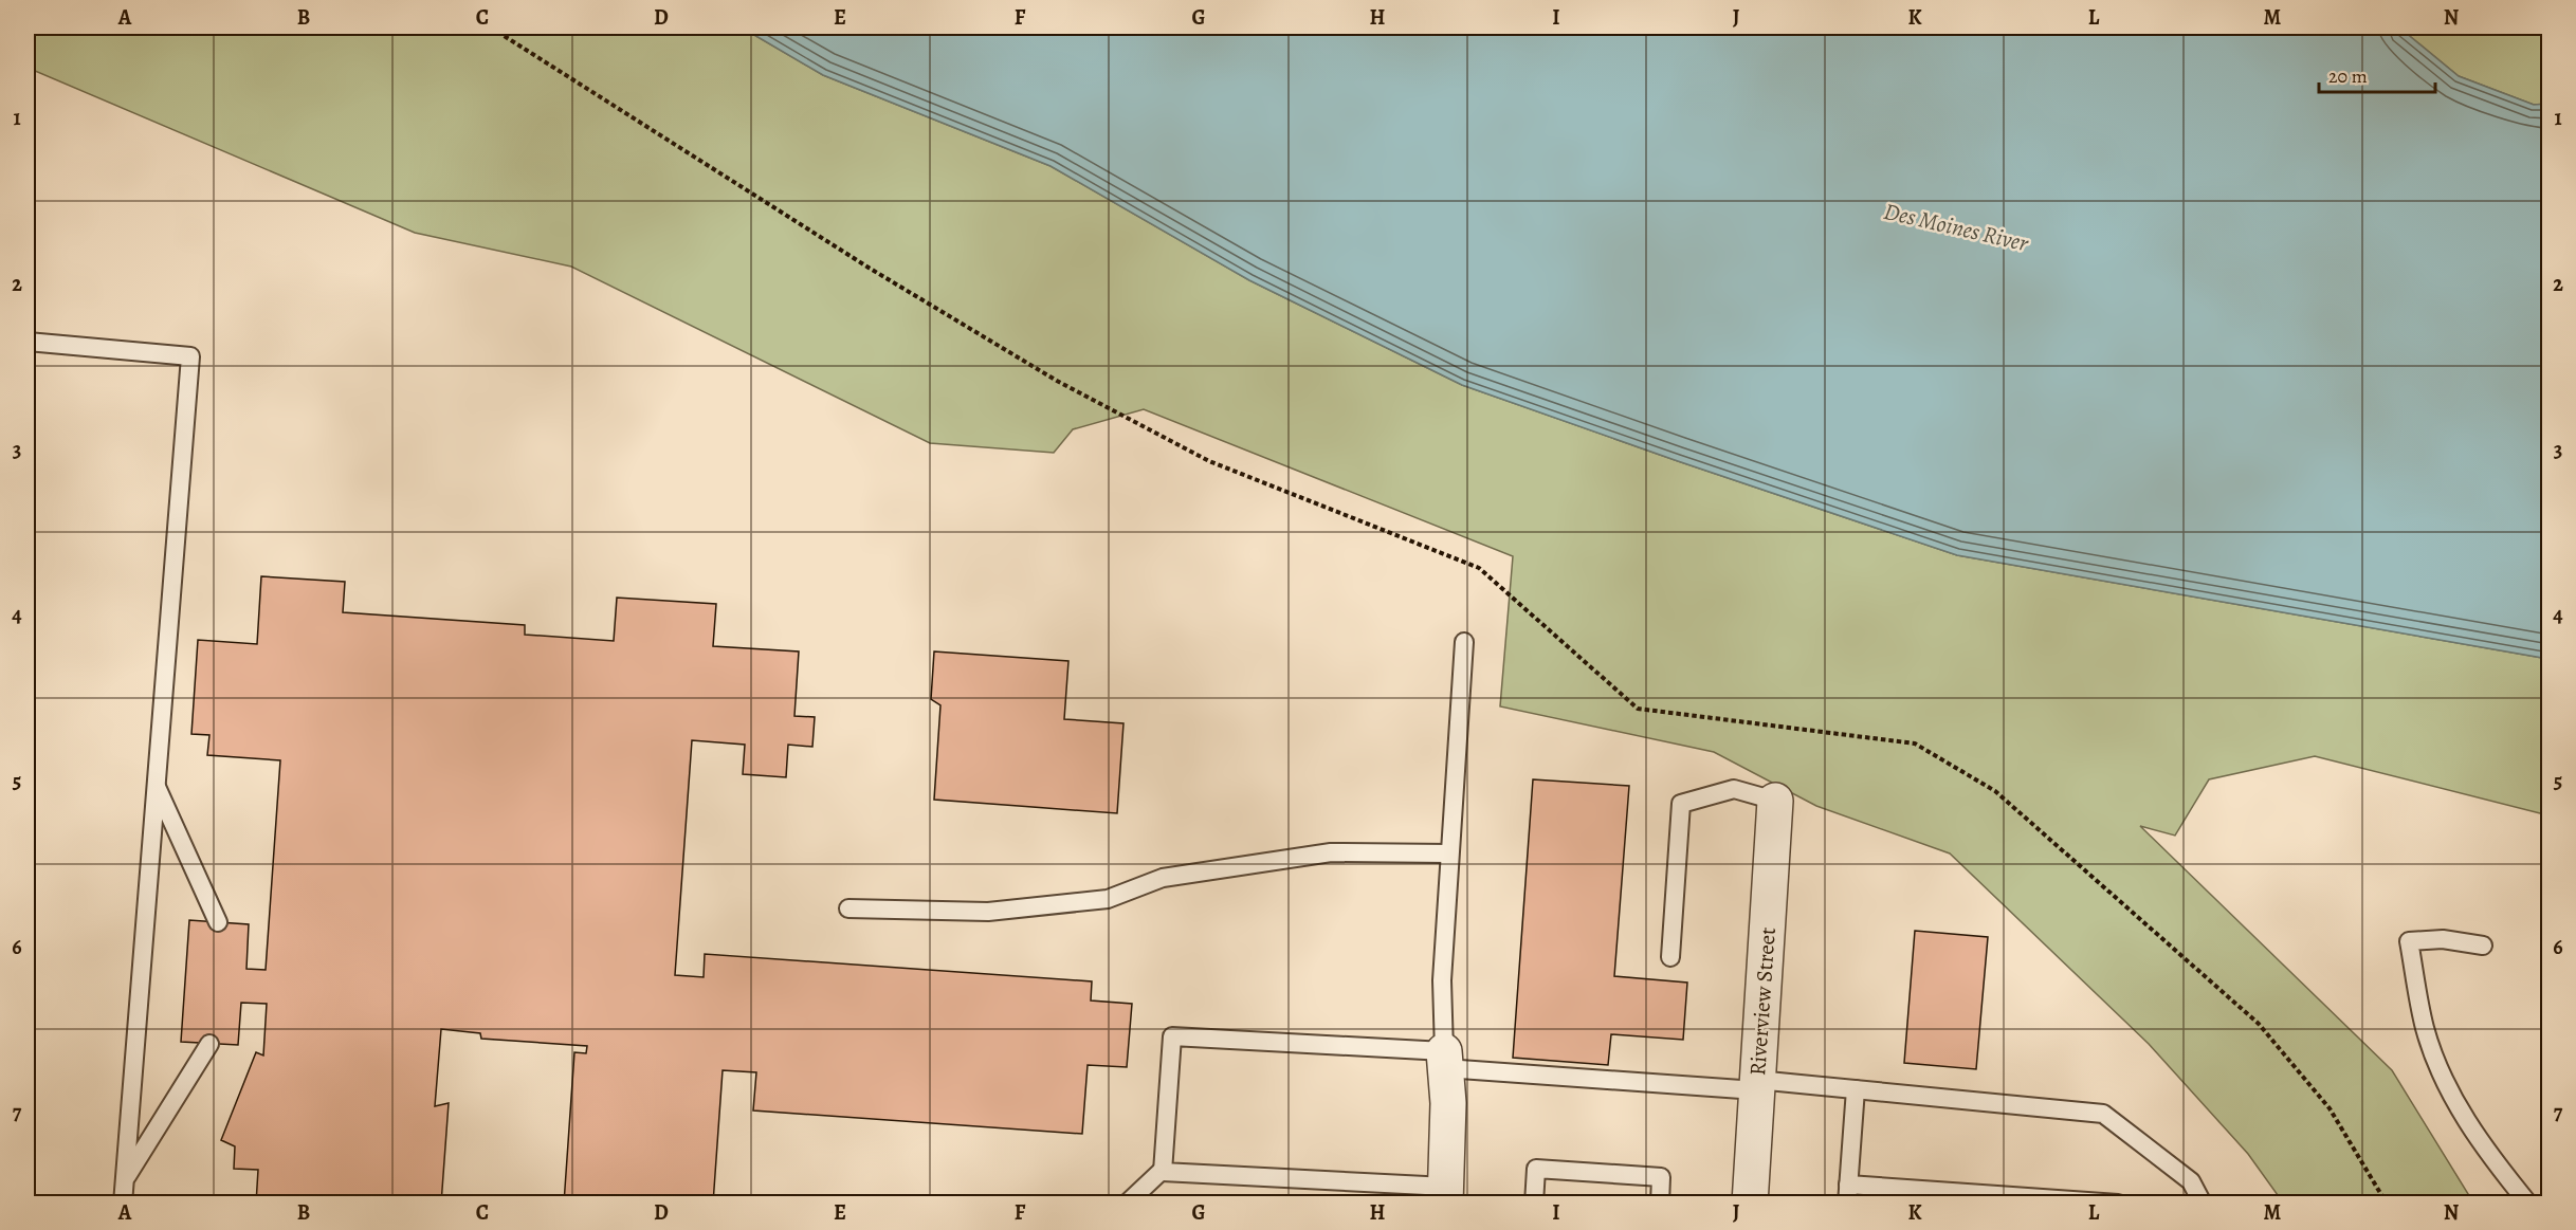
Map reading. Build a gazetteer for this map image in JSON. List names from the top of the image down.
{
  "streets": {
    "street": ["Riverview Street"]
  },
  "water": ["Des Moines River"],
  "scale_bar": "20 m",
  "grid": {
    "columns": [
      "A",
      "B",
      "C",
      "D",
      "E",
      "F",
      "G",
      "H",
      "I",
      "J",
      "K",
      "L",
      "M",
      "N"
    ],
    "rows": [
      "1",
      "2",
      "3",
      "4",
      "5",
      "6",
      "7"
    ]
  }
}
